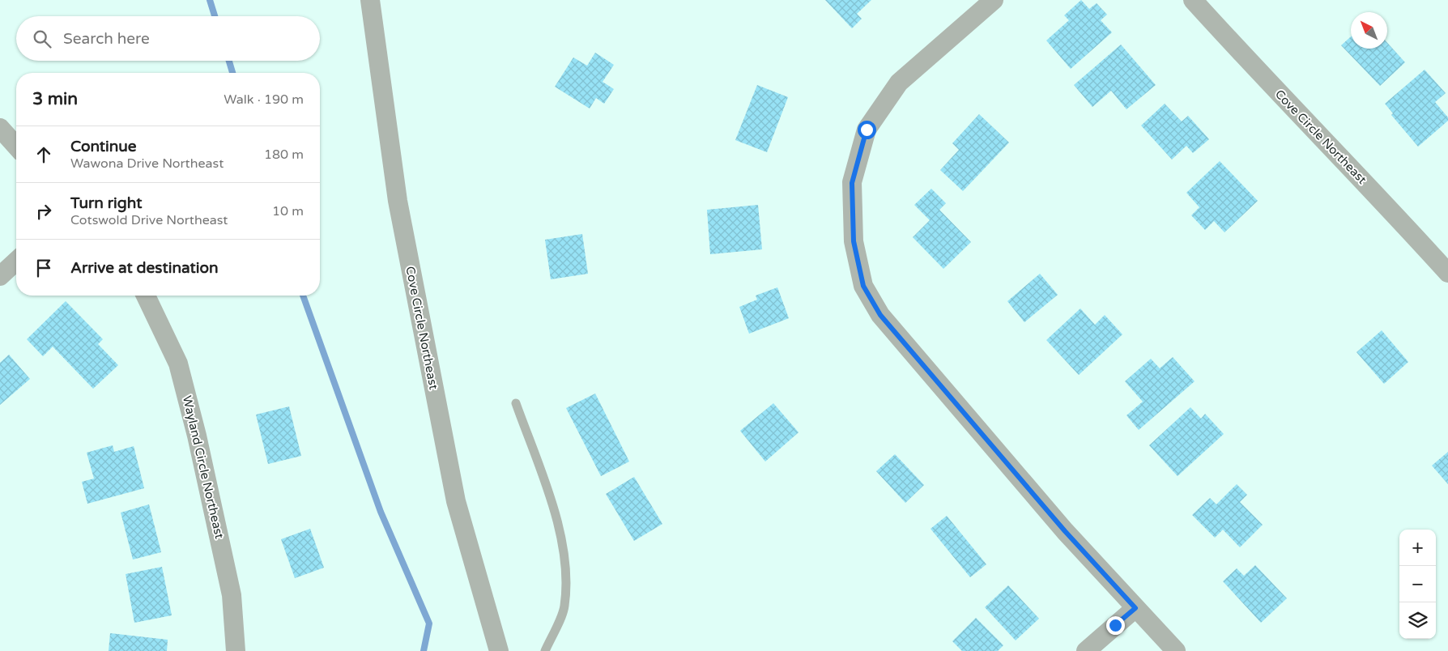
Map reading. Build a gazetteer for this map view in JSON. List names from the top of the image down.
{
  "streets": {
    "street": ["Cove Circle Northeast", "Wayland Circle Northeast"]
  },
  "north": "top left",
  "page": {
    "search": "Search here",
    "heading": ["3 min", "Walk · 190 m"],
    "list": [
      ["Continue", "Wawona Drive Northeast", "180 m"],
      ["Turn right", "Cotswold Drive Northeast", "10 m"],
      "Arrive at destination"
    ],
    "map_buttons": ["+", "−"]
  }
}
